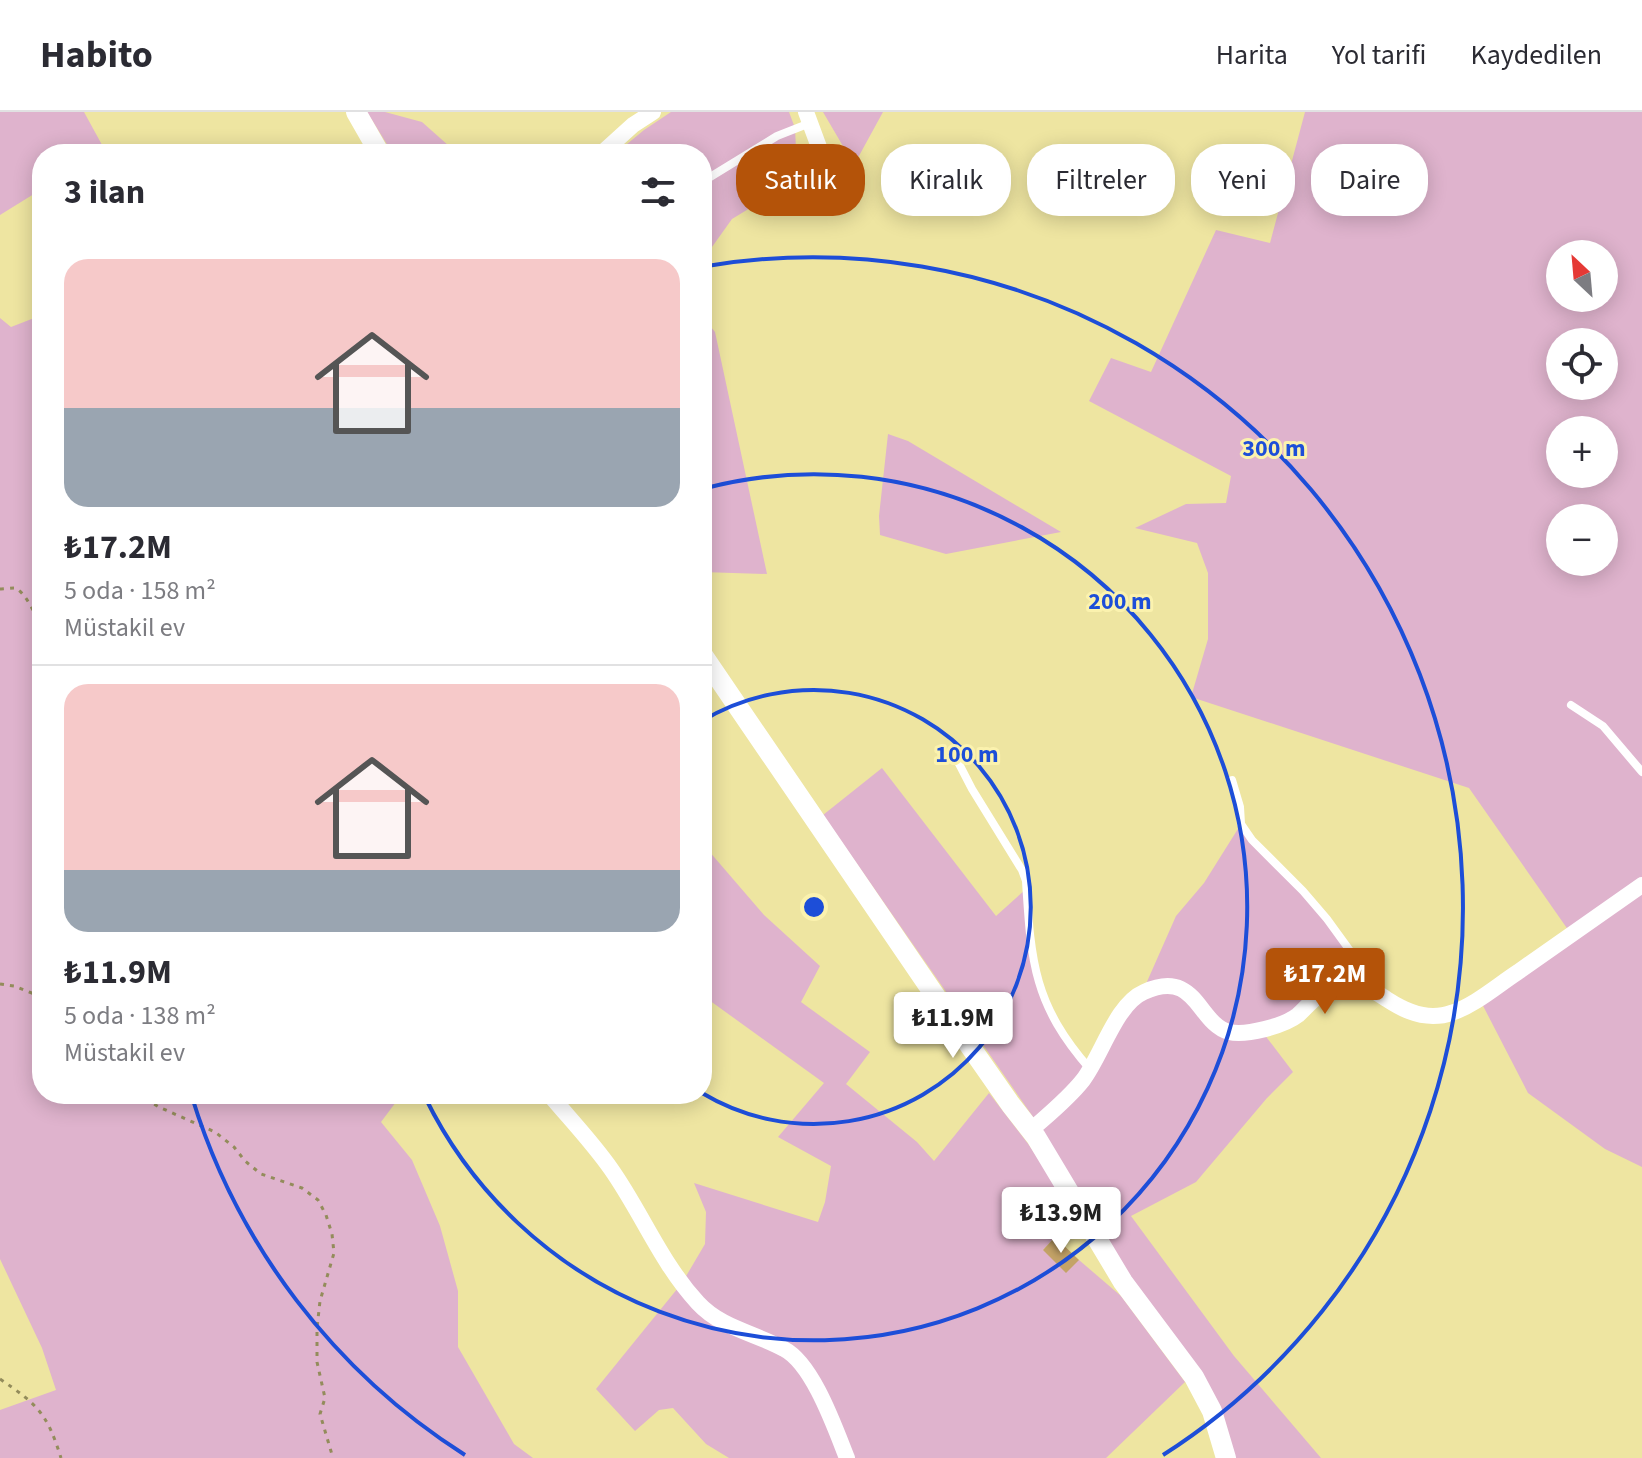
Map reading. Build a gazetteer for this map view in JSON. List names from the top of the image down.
{
  "north": "top left",
  "page": {
    "header": "Habito",
    "nav": ["Harita", "Yol tarifi", "Kaydedilen"],
    "chip": [
      "Satılık",
      "Kiralık",
      "Filtreler",
      "Yeni",
      "Daire"
    ],
    "heading": "3 ilan",
    "map_buttons": ["+", "−"],
    "list": [
      {
        "name": "₺17.2M",
        "note": "5 oda · 158 m² · Müstakil ev"
      },
      {
        "name": "₺11.9M",
        "note": "5 oda · 138 m² · Müstakil ev"
      }
    ],
    "price": ["₺17.2M", "₺11.9M", "₺13.9M"]
  },
  "rings": ["300 m", "200 m", "100 m"]
}
